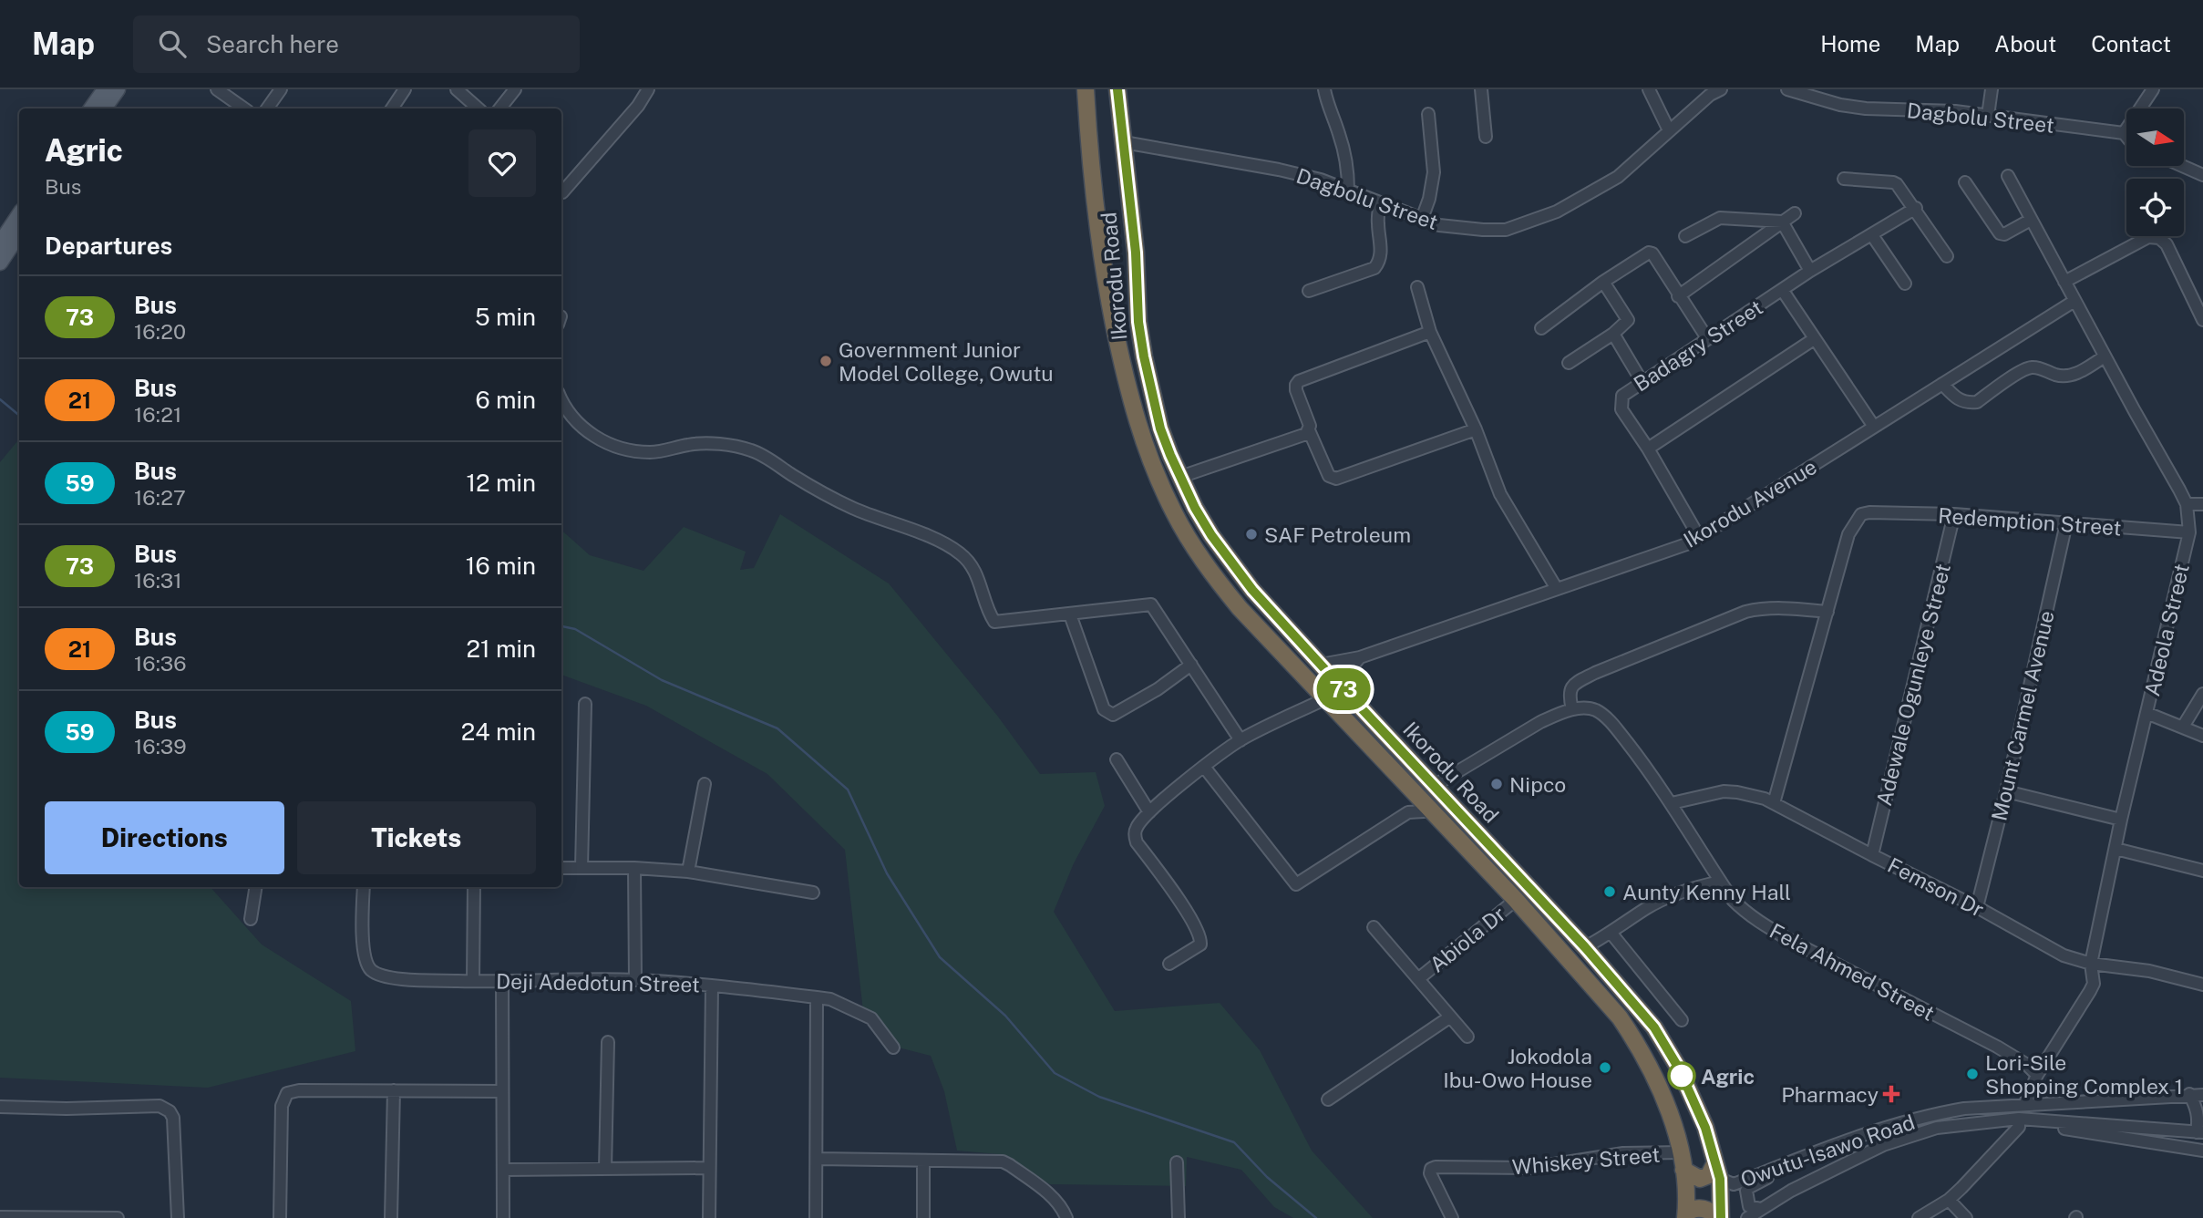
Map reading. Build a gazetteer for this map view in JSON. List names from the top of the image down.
{
  "streets": {
    "highway": ["Ikorodu Road"],
    "street": [
      "Dagbolu Street",
      "Badagry Street",
      "Ikorodu Avenue",
      "Redemption Street",
      "Adeola Street",
      "Adewale Ogunleye Street",
      "Mount Carmel Avenue",
      "Femson Dr",
      "Abiola Dr",
      "Fela Ahmed Street",
      "Deji Adedotun Street",
      "Owutu-Isawo Road",
      "Whiskey Street"
    ]
  },
  "crossings": [
    ["Dagbolu Street", "Ikorodu Road"],
    ["Ikorodu Road", "Ikorodu Avenue"],
    ["Ikorodu Road", "Abiola Dr"],
    ["Ikorodu Road", "Owutu-Isawo Road"],
    ["Ikorodu Road", "Whiskey Street"],
    ["Badagry Street", "Ikorodu Avenue"],
    ["Ikorodu Avenue", "Adeola Street"],
    ["Redemption Street", "Adeola Street"],
    ["Redemption Street", "Adewale Ogunleye Street"],
    ["Redemption Street", "Mount Carmel Avenue"],
    ["Adeola Street", "Femson Dr"],
    ["Adeola Street", "Fela Ahmed Street"],
    ["Adeola Street", "Owutu-Isawo Road"],
    ["Adewale Ogunleye Street", "Femson Dr"],
    ["Mount Carmel Avenue", "Femson Dr"],
    ["Femson Dr", "Fela Ahmed Street"]
  ],
  "places": {
    "other": [
      "Government Junior Model College, Owutu",
      "SAF Petroleum",
      "Nipco",
      "Aunty Kenny Hall",
      "Jokodola Ibu-Owo House",
      "Lori-Sile Shopping Complex 1",
      "Agric"
    ],
    "health": ["Pharmacy"]
  },
  "lines": ["bus line 73"],
  "north": "right",
  "page": {
    "header": "Map",
    "search": "Search here",
    "nav": [
      "Home",
      "Map",
      "About",
      "Contact"
    ],
    "on_map": "73",
    "heading": [
      ["Agric", "Bus"],
      "Departures"
    ],
    "list": [
      {
        "mark": "73",
        "name": "Bus",
        "note": "16:20",
        "value": "5 min"
      },
      {
        "mark": "21",
        "name": "Bus",
        "note": "16:21",
        "value": "6 min"
      },
      {
        "mark": "59",
        "name": "Bus",
        "note": "16:27",
        "value": "12 min"
      },
      {
        "mark": "73",
        "name": "Bus",
        "note": "16:31",
        "value": "16 min"
      },
      {
        "mark": "21",
        "name": "Bus",
        "note": "16:36",
        "value": "21 min"
      },
      {
        "mark": "59",
        "name": "Bus",
        "note": "16:39",
        "value": "24 min"
      }
    ],
    "buttons": ["Directions", "Tickets"]
  }
}
